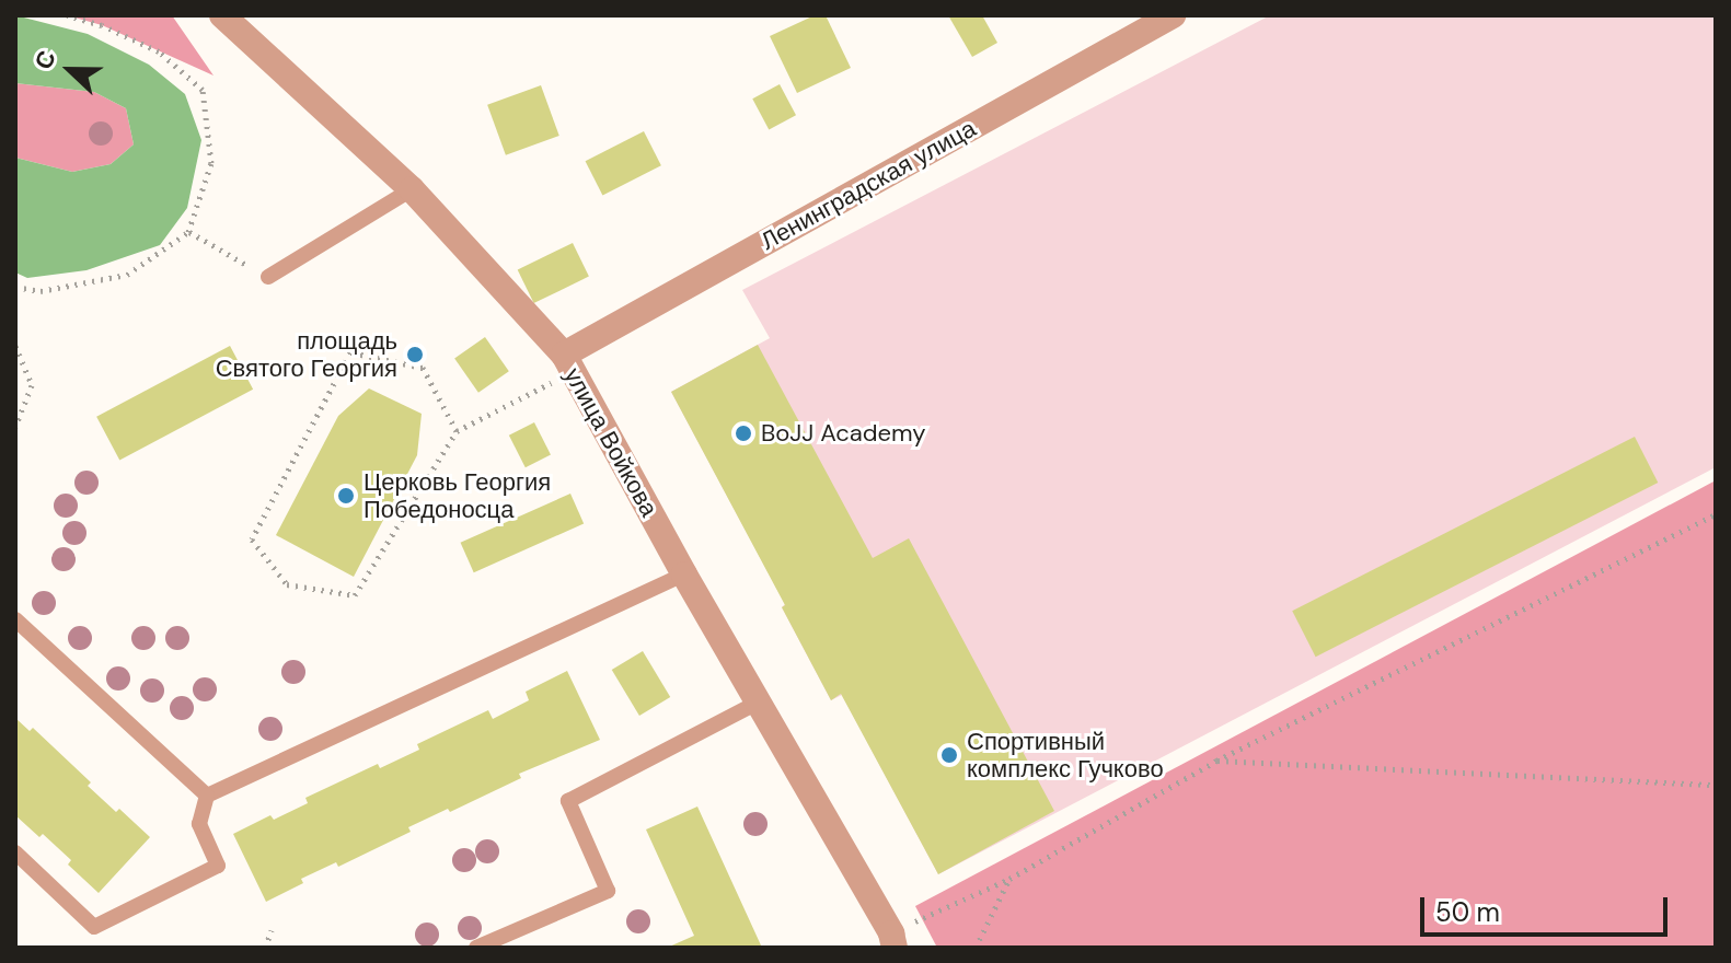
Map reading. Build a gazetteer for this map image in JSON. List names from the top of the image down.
{
  "streets": {
    "street": ["Ленинградская улица", "улица Войкова"]
  },
  "crossings": [
    ["Ленинградская улица", "улица Войкова"]
  ],
  "places": [
    "площадь Святого Георгия",
    "BoJJ Academy",
    "Церковь Георгия Победоносца",
    "Спортивный комплекс Гучково"
  ],
  "scale_bar": "50 m",
  "north": "left"
}
